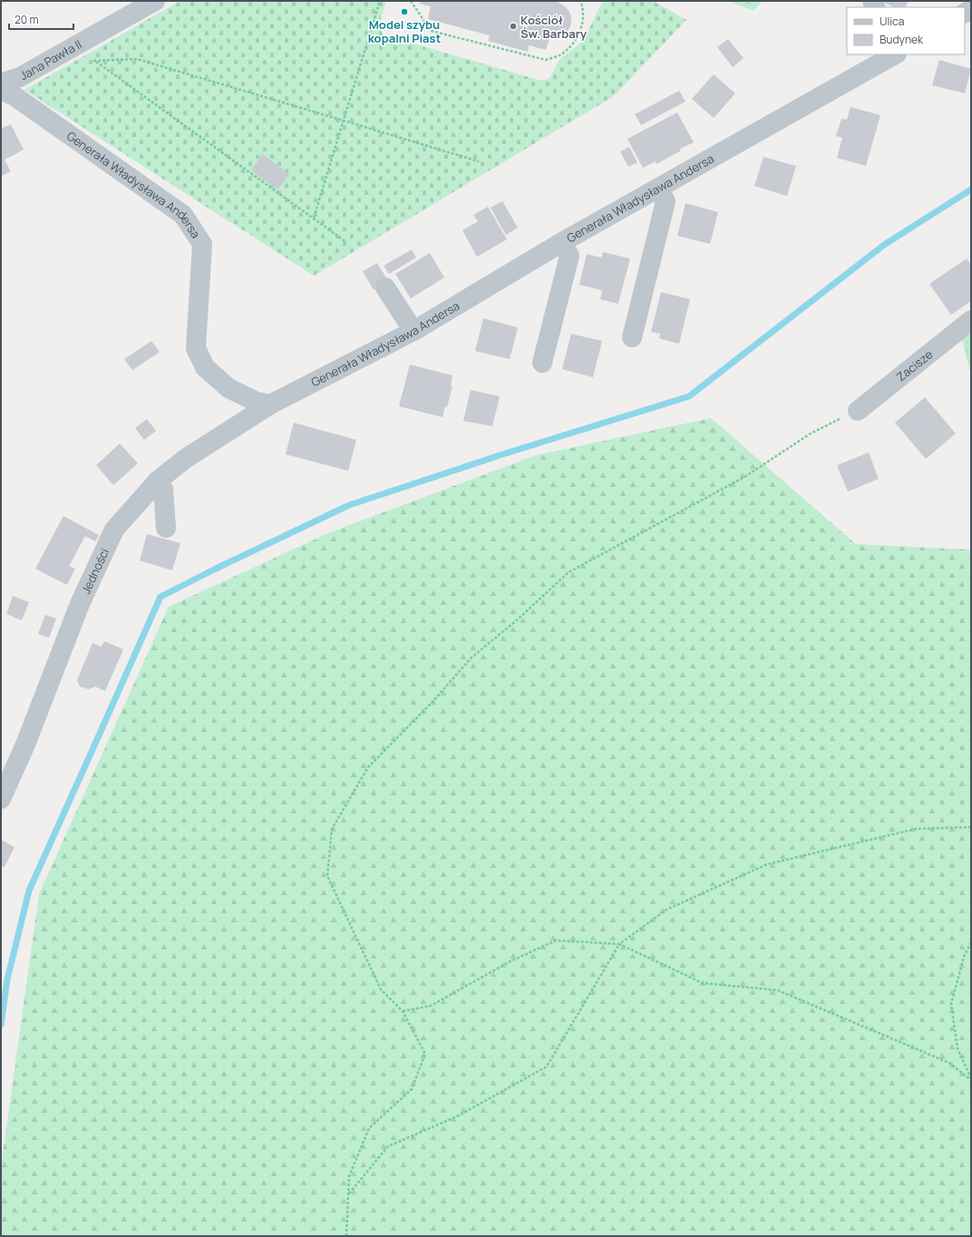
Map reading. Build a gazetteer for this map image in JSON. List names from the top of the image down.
{
  "streets": {
    "street": [
      "Jana Pawła II",
      "Generała Władysława Andersa",
      "Zacisze",
      "Jedności"
    ]
  },
  "crossings": [
    ["Generała Władysława Andersa", "Jedności"]
  ],
  "places": ["Model szybu kopalni Piast", "Kościół Św. Barbary"],
  "legend": ["Ulica", "Budynek"],
  "scale_bar": "20 m"
}
